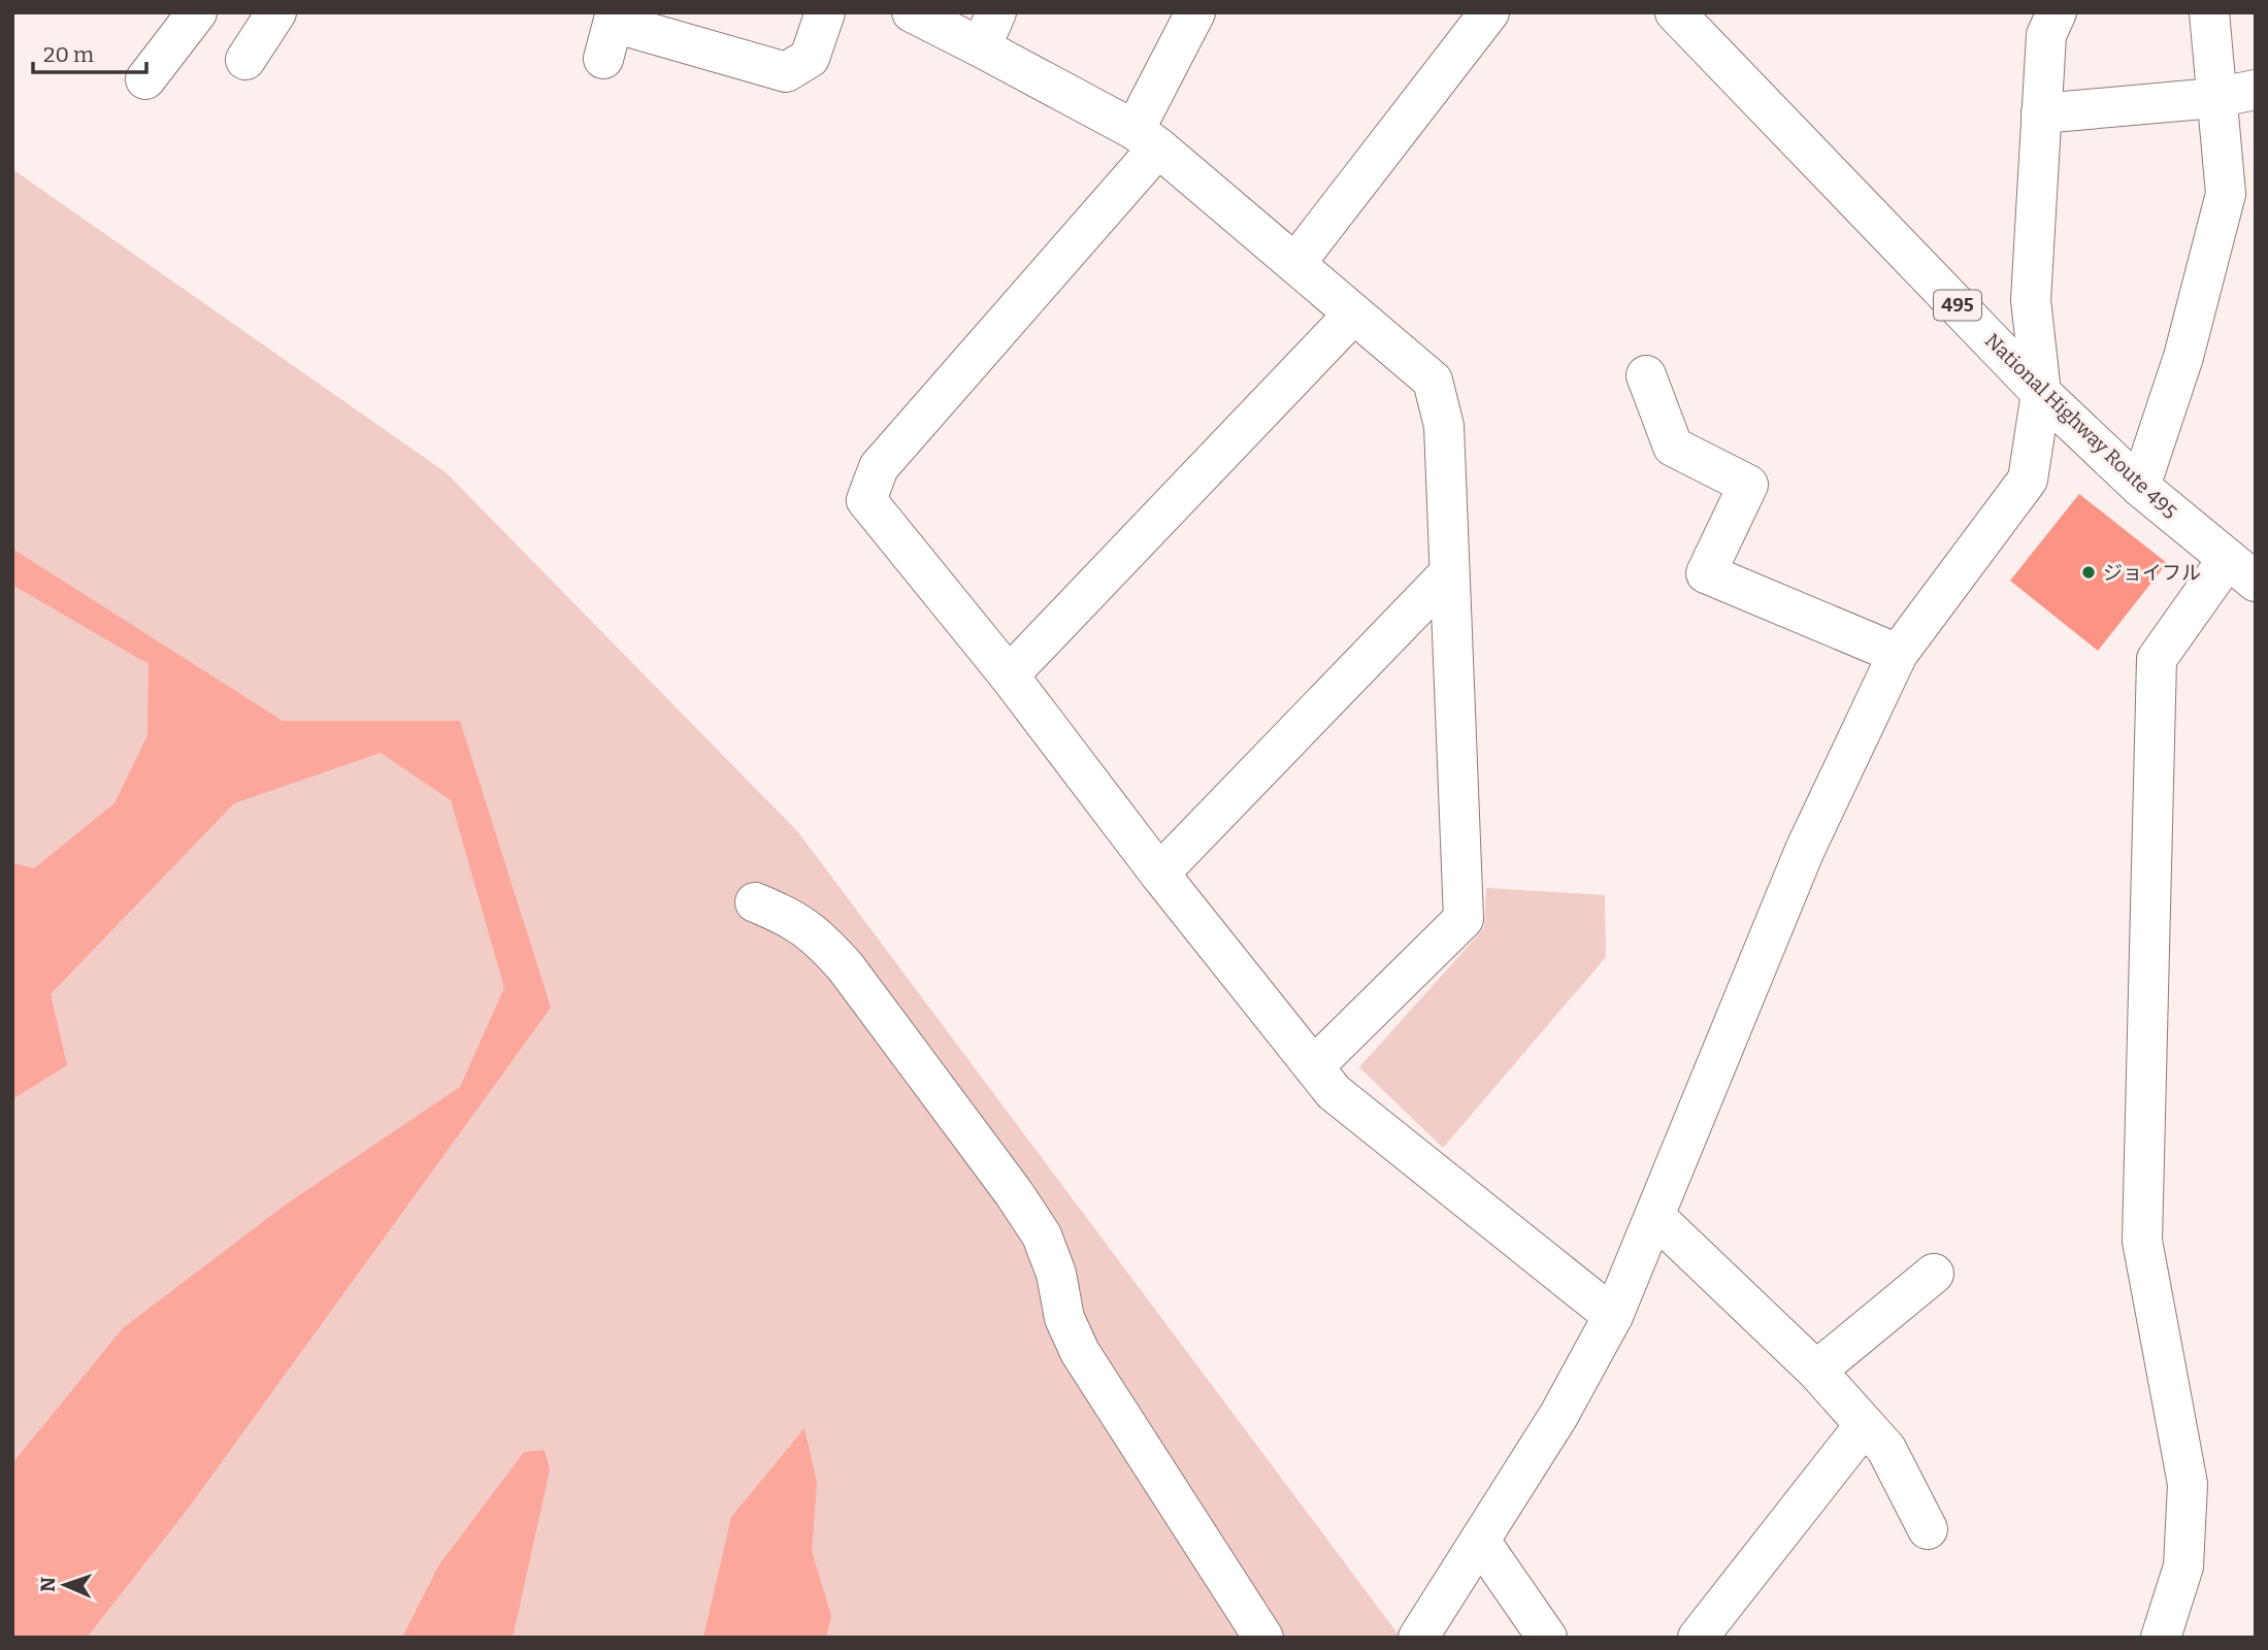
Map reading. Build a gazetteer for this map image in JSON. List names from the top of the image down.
{
  "streets": {
    "main road": ["495", "National Highway Route 495"]
  },
  "places": ["ジョイフル"],
  "scale_bar": "20 m",
  "north": "left"
}
